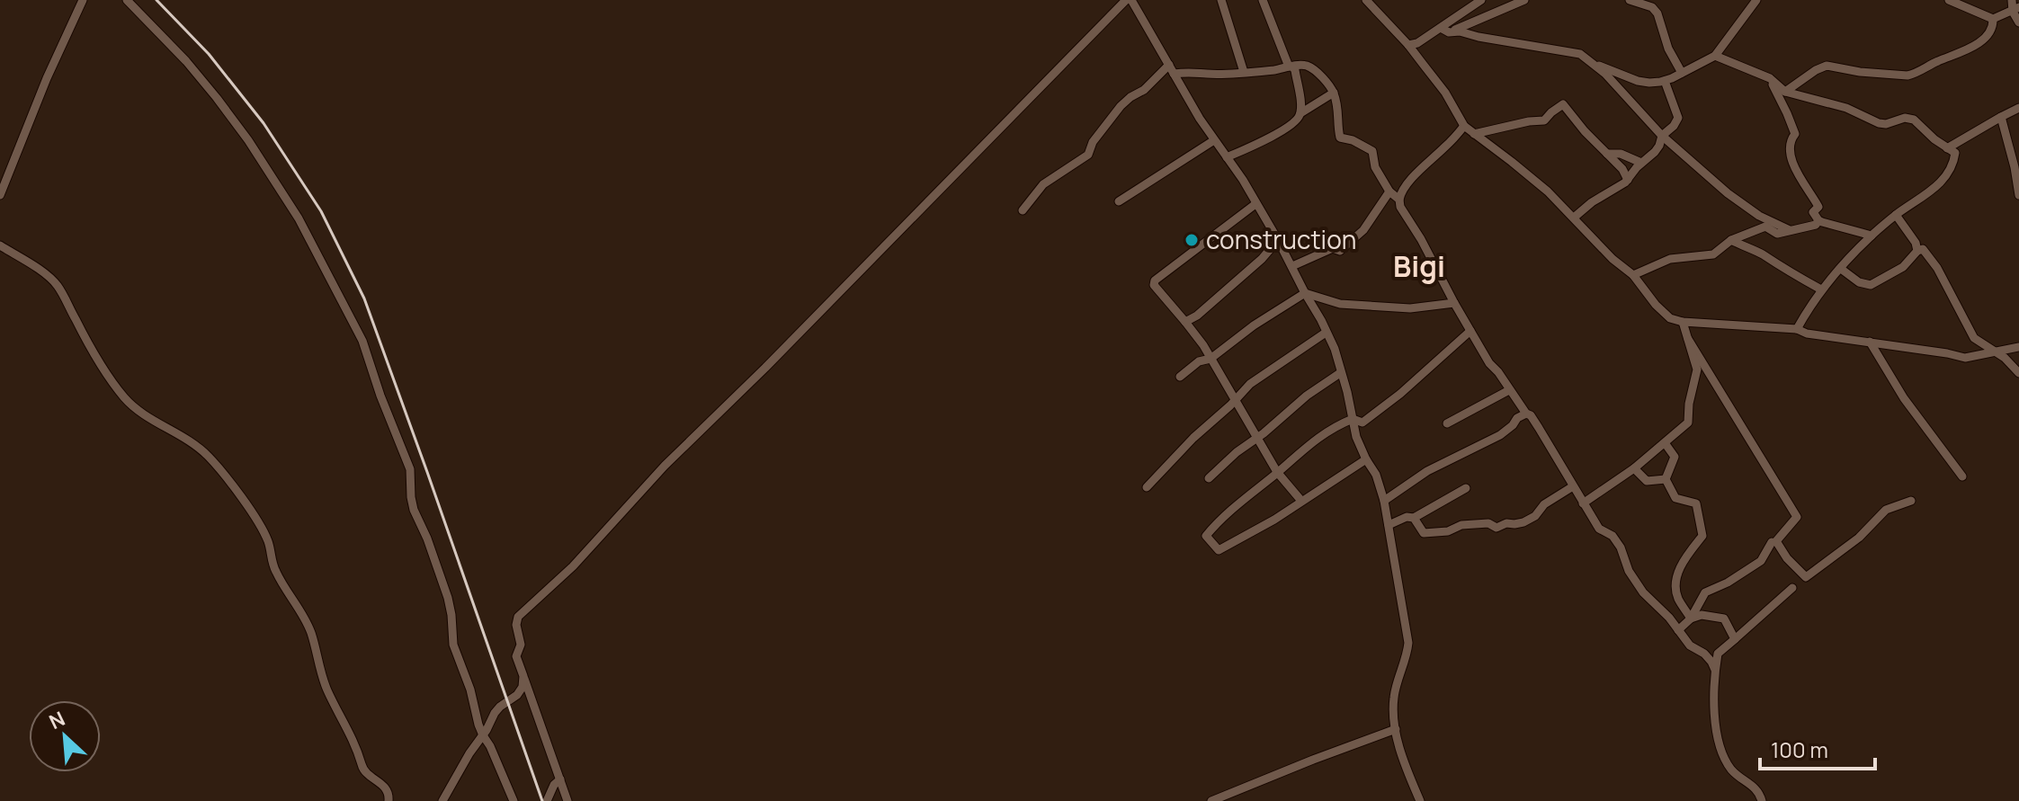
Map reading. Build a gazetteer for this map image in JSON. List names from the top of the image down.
{
  "districts": ["Bigi"],
  "places": ["construction"],
  "scale_bar": "100 m",
  "north": "top left"
}
